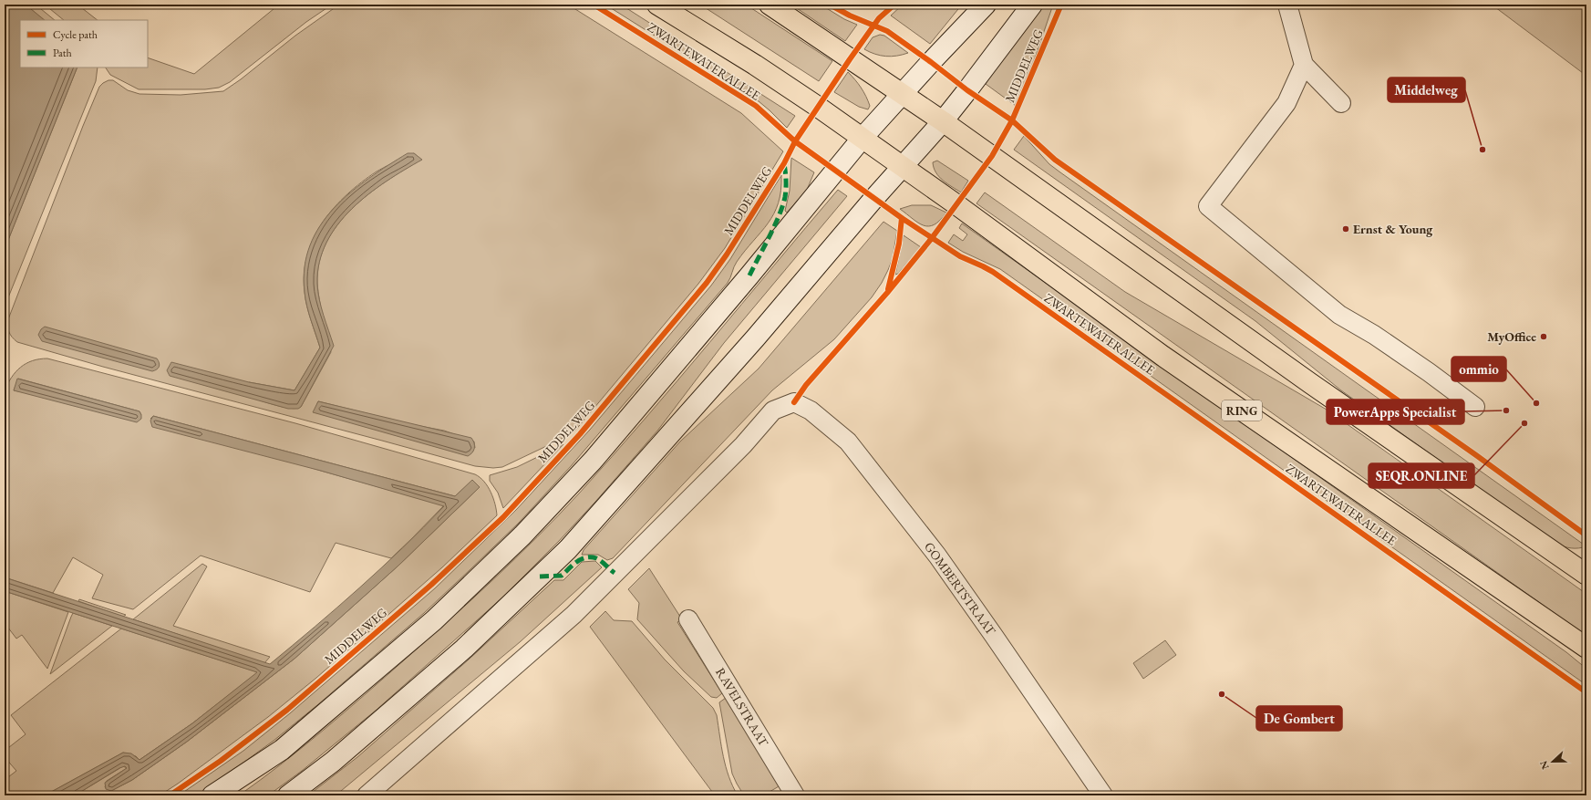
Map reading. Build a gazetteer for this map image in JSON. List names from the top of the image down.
{
  "streets": {
    "main road": ["ZWARTEWATERALLEE", "MIDDELWEG", "RING"],
    "street": ["GOMBERTSTRAAT", "RAVELSTRAAT"]
  },
  "crossings": [
    ["ZWARTEWATERALLEE", "MIDDELWEG"]
  ],
  "places": [
    "Middelweg",
    "Ernst & Young",
    "MyOffice",
    "ommio",
    "PowerApps Specialist",
    "SEQR.ONLINE",
    "De Gombert"
  ],
  "legend": ["Cycle path", "Path"],
  "north": "left"
}
